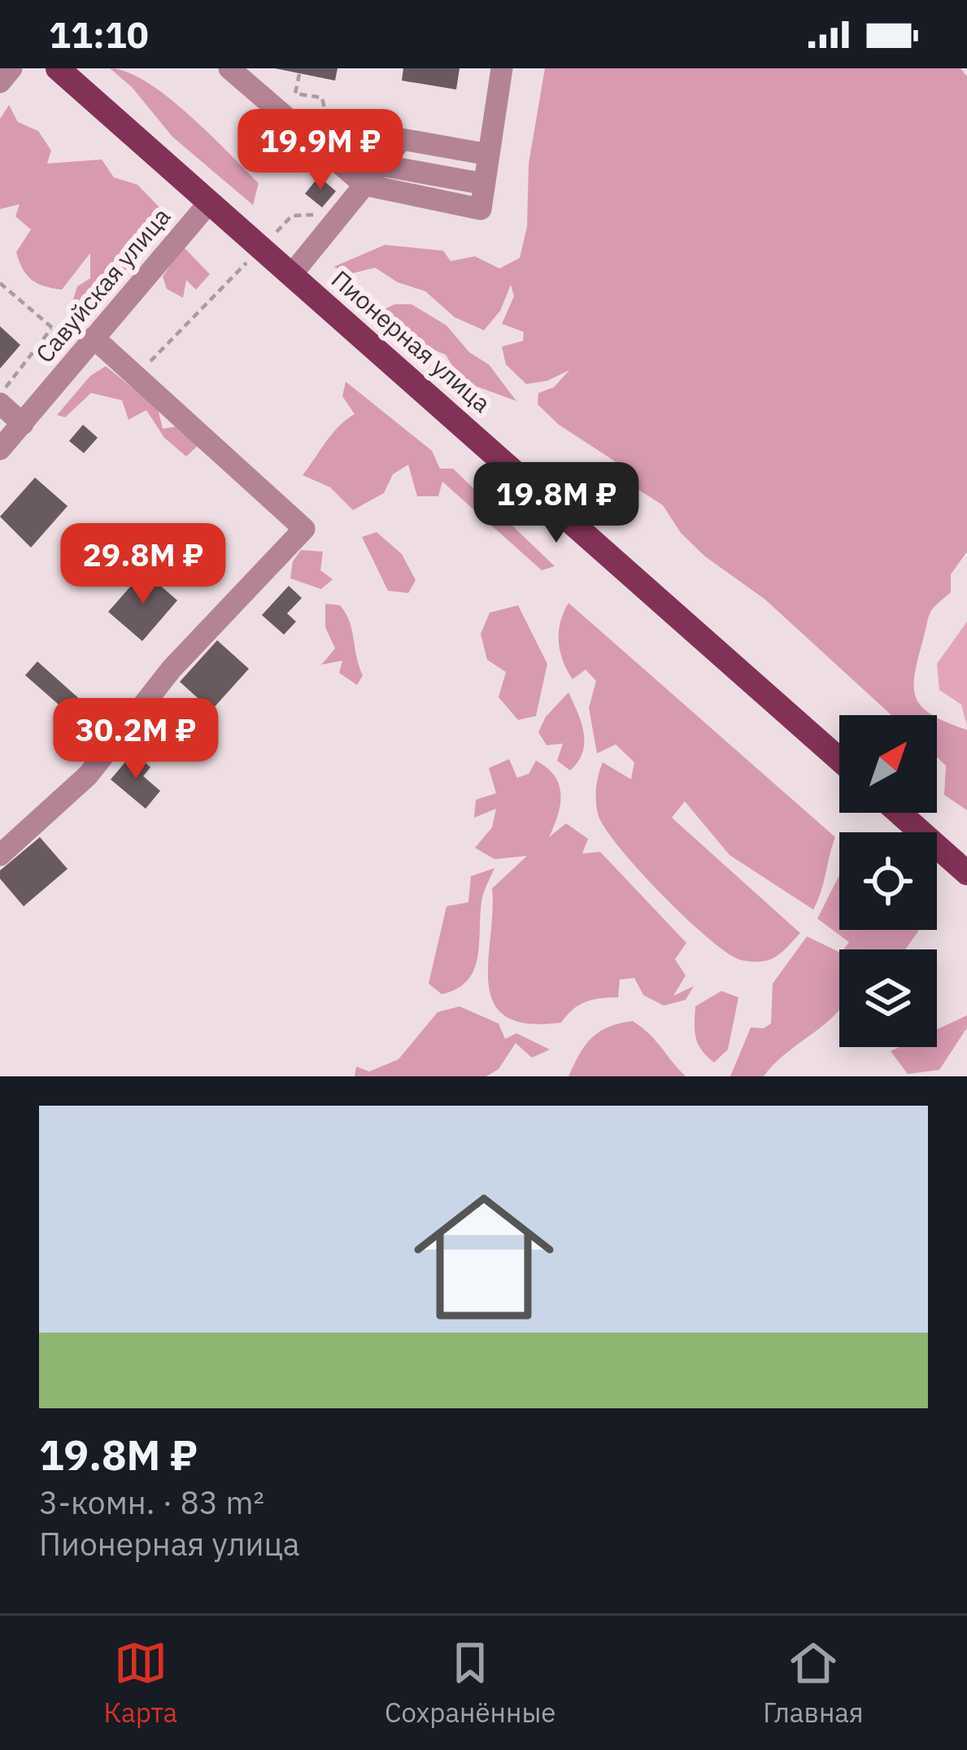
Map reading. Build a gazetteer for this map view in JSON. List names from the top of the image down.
{
  "streets": {
    "main road": ["Пионерная улица"],
    "street": ["Савуйская улица"]
  },
  "crossings": [
    ["Савуйская улица", "Пионерная улица"]
  ],
  "north": "top right",
  "page": {
    "status": "11:10",
    "price": [
      "19.9M ₽",
      "19.8M ₽",
      "29.8M ₽",
      "30.2M ₽"
    ],
    "list": [
      {
        "name": "19.8M ₽",
        "note": "3-комн. · 83 m² · Пионерная улица"
      }
    ],
    "tabs": ["Карта", "Сохранённые", "Главная"]
  }
}
